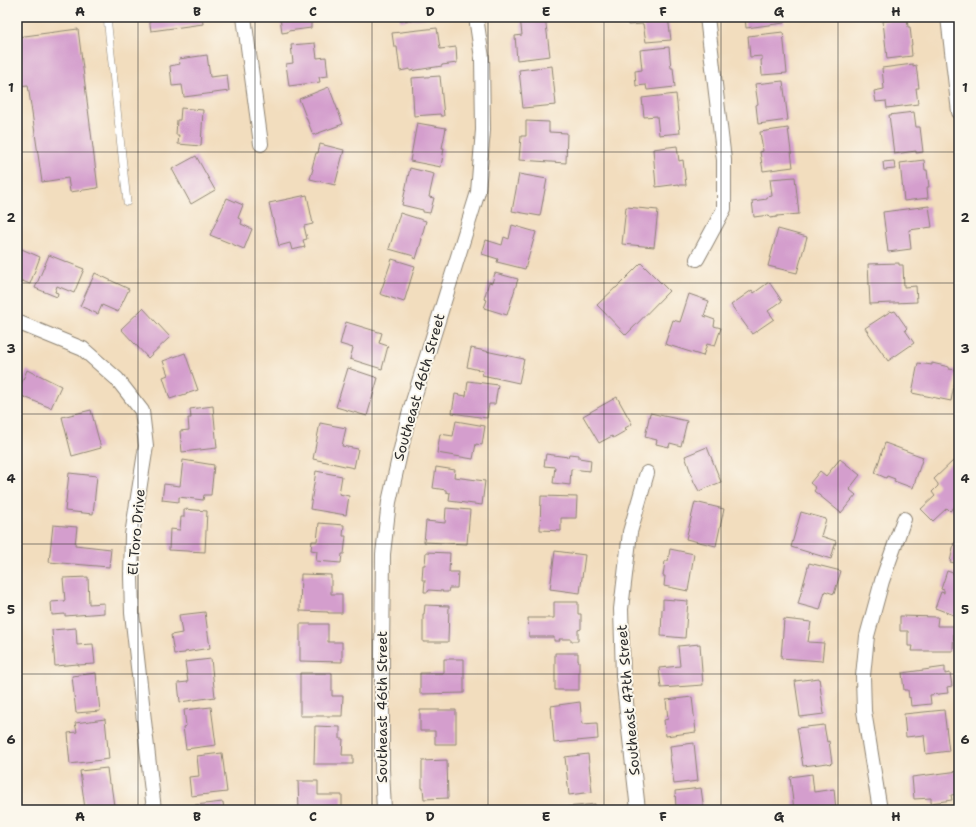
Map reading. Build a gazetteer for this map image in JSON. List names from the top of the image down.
{
  "streets": {
    "street": ["Southeast 46th Street", "El Toro Drive", "Southeast 47th Street"]
  },
  "grid": {
    "columns": [
      "A",
      "B",
      "C",
      "D",
      "E",
      "F",
      "G",
      "H"
    ],
    "rows": [
      "1",
      "2",
      "3",
      "4",
      "5",
      "6"
    ]
  }
}
